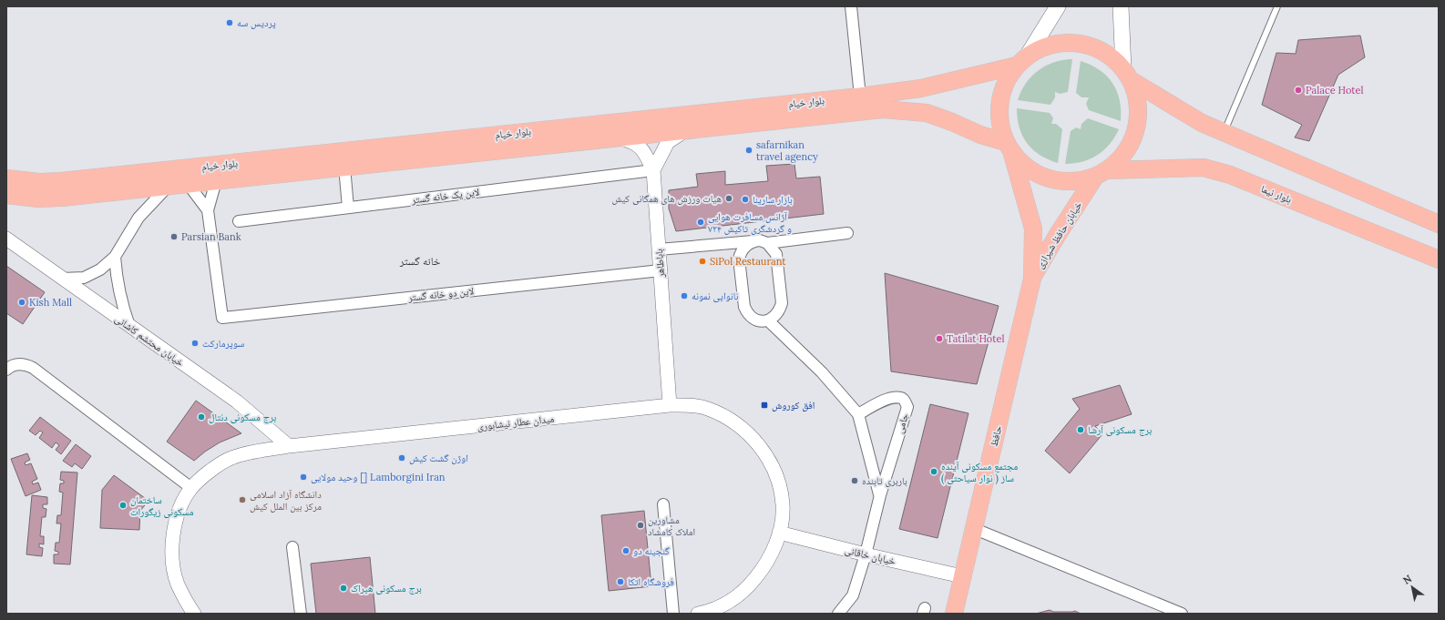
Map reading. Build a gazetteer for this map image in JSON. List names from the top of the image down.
{
  "streets": {
    "main road": [
      "بلوار خیام",
      "بلوار نیما",
      "خیابان حافظ شیرازی",
      "حافظ"
    ],
    "street": [
      "لاین یک خانه گستر",
      "باباطاهر",
      "لاین دو خانه گستر",
      "خیابان محتشم کاشانی",
      "میدان عطار نیشابوری",
      "جامی",
      "خیابان خاقانی"
    ]
  },
  "crossings": [
    ["بلوار خیام", "خیابان حافظ شیرازی"],
    ["بلوار خیام", "باباطاهر"],
    ["بلوار نیما", "خیابان حافظ شیرازی"],
    ["لاین یک خانه گستر", "باباطاهر"],
    ["خیابان حافظ شیرازی", "حافظ"],
    ["باباطاهر", "لاین دو خانه گستر"],
    ["باباطاهر", "میدان عطار نیشابوری"],
    ["خیابان محتشم کاشانی", "میدان عطار نیشابوری"],
    ["میدان عطار نیشابوری", "خیابان خاقانی"],
    ["جامی", "خیابان خاقانی"],
    ["حافظ", "خیابان خاقانی"]
  ],
  "districts": ["خانه گستر"],
  "places": {
    "other": [
      "پردیس سه",
      "Palace Hotel",
      "safarnikan travel agency",
      "هیات ورزش های همگانی کیش",
      "بازار سارینا",
      "آژانس مسافرت هوایی و گردشگری تاکیش ۷۲۴",
      "Parsian Bank",
      "SiPol Restaurant",
      "نانوایی نمونه",
      "Kish Mall",
      "Tatilat Hotel",
      "سوپرمارکت",
      "برج مسکونی دنتال",
      "برج مسکونی آرشا",
      "اوژن گشت كيش",
      "مجتمع مسکونی آینده ساز ( نوار سیاحتی )",
      "وحید مولایی [] Lamborgini Iran",
      "باربری تابنده",
      "دانشگاه آزاد اسلامی مرکز بین الملل کیش",
      "ساختمان مسکونی زیگورات",
      "مشاورین املاک کامشاد",
      "گنجینه دو",
      "فروشگاه اتکا",
      "برج مسکونی هیراک"
    ],
    "transit": ["افق کوروش"]
  },
  "north": "top left"
}
